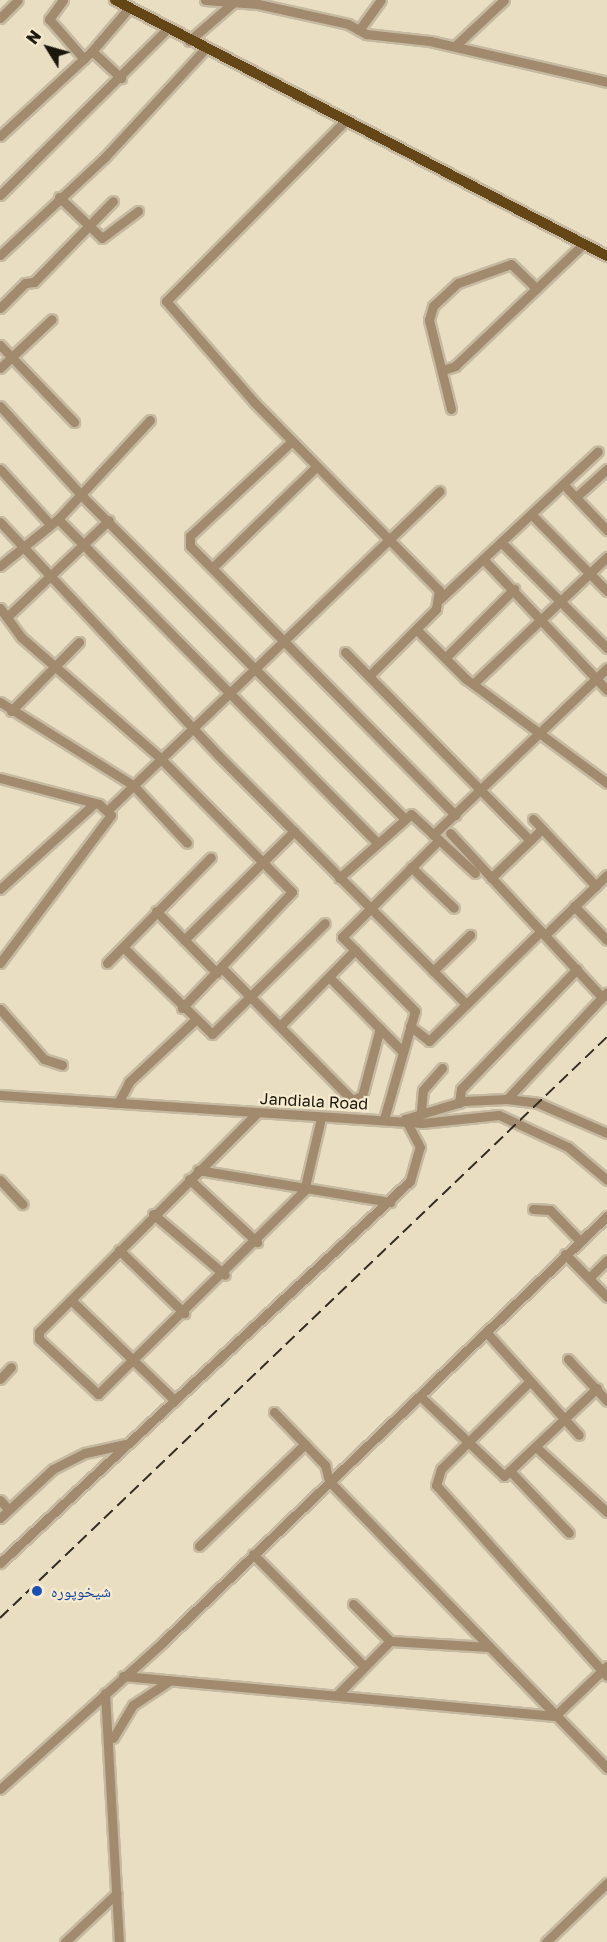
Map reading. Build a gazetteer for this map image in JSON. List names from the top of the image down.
{
  "streets": {
    "street": ["Jandiala Road"]
  },
  "places": ["شیخوپورہ"],
  "north": "top left"
}
